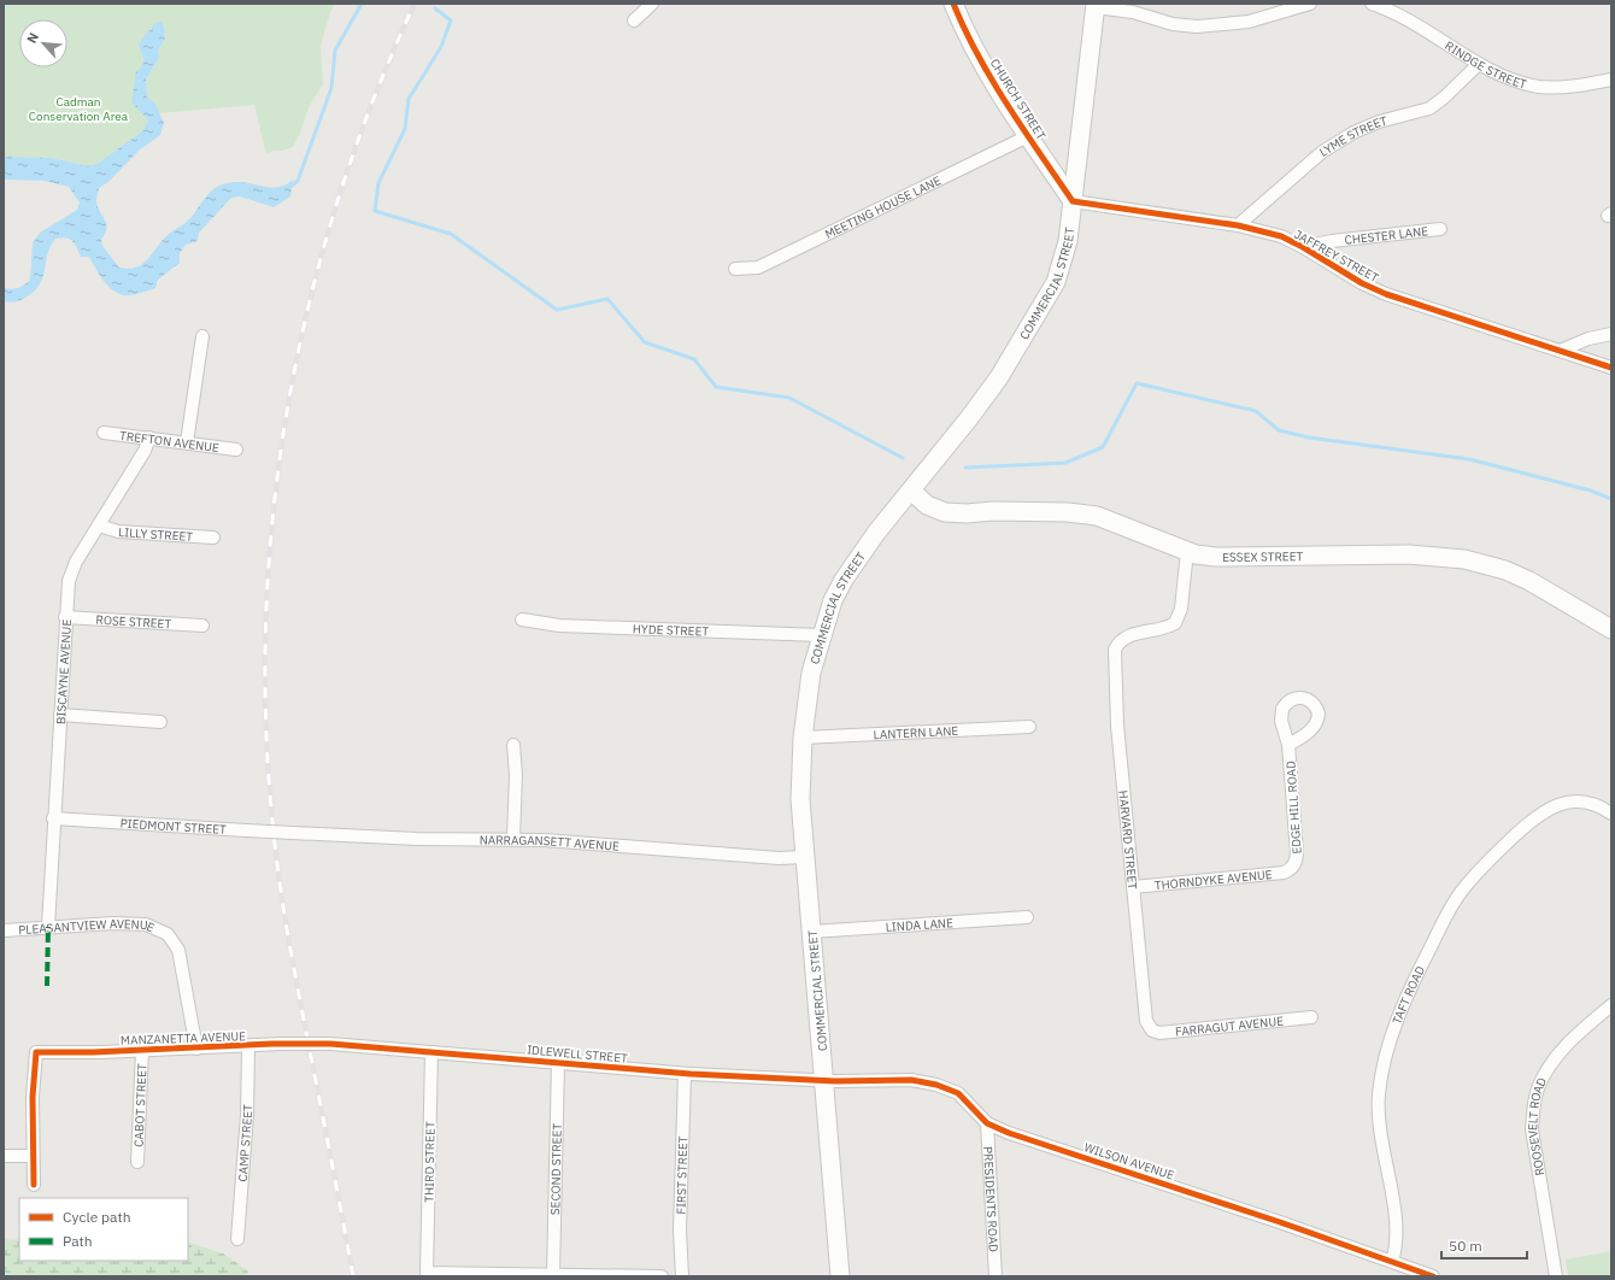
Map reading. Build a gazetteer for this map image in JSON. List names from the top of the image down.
{
  "streets": {
    "main road": ["CHURCH STREET", "COMMERCIAL STREET", "ESSEX STREET"],
    "street": [
      "RINDGE STREET",
      "LYME STREET",
      "MEETING HOUSE LANE",
      "CHESTER LANE",
      "JAFFREY STREET",
      "TREFTON AVENUE",
      "LILLY STREET",
      "ROSE STREET",
      "HYDE STREET",
      "BISCAYNE AVENUE",
      "LANTERN LANE",
      "EDGE HILL ROAD",
      "PIEDMONT STREET",
      "HARVARD STREET",
      "NARRAGANSETT AVENUE",
      "THORNDYKE AVENUE",
      "LINDA LANE",
      "PLEASANTVIEW AVENUE",
      "TAFT ROAD",
      "FARRAGUT AVENUE",
      "MANZANETTA AVENUE",
      "IDLEWELL STREET",
      "CABOT STREET",
      "ROOSEVELT ROAD",
      "CAMP STREET",
      "WILSON AVENUE",
      "THIRD STREET",
      "SECOND STREET",
      "FIRST STREET",
      "PRESIDENTS ROAD"
    ]
  },
  "crossings": [
    ["RINDGE STREET", "LYME STREET"],
    ["CHURCH STREET", "MEETING HOUSE LANE"],
    ["CHURCH STREET", "JAFFREY STREET"],
    ["CHURCH STREET", "COMMERCIAL STREET"],
    ["LYME STREET", "JAFFREY STREET"],
    ["CHESTER LANE", "JAFFREY STREET"],
    ["JAFFREY STREET", "COMMERCIAL STREET"],
    ["COMMERCIAL STREET", "ESSEX STREET"],
    ["COMMERCIAL STREET", "HYDE STREET"],
    ["COMMERCIAL STREET", "LANTERN LANE"],
    ["COMMERCIAL STREET", "NARRAGANSETT AVENUE"],
    ["COMMERCIAL STREET", "LINDA LANE"],
    ["COMMERCIAL STREET", "IDLEWELL STREET"],
    ["COMMERCIAL STREET", "WILSON AVENUE"],
    ["TREFTON AVENUE", "BISCAYNE AVENUE"],
    ["LILLY STREET", "BISCAYNE AVENUE"],
    ["ESSEX STREET", "HARVARD STREET"],
    ["ROSE STREET", "BISCAYNE AVENUE"],
    ["BISCAYNE AVENUE", "PIEDMONT STREET"],
    ["BISCAYNE AVENUE", "PLEASANTVIEW AVENUE"],
    ["EDGE HILL ROAD", "THORNDYKE AVENUE"],
    ["PIEDMONT STREET", "NARRAGANSETT AVENUE"],
    ["HARVARD STREET", "THORNDYKE AVENUE"],
    ["HARVARD STREET", "FARRAGUT AVENUE"],
    ["PLEASANTVIEW AVENUE", "MANZANETTA AVENUE"],
    ["TAFT ROAD", "WILSON AVENUE"],
    ["MANZANETTA AVENUE", "IDLEWELL STREET"],
    ["MANZANETTA AVENUE", "CABOT STREET"],
    ["MANZANETTA AVENUE", "CAMP STREET"],
    ["IDLEWELL STREET", "WILSON AVENUE"],
    ["IDLEWELL STREET", "THIRD STREET"],
    ["IDLEWELL STREET", "SECOND STREET"],
    ["IDLEWELL STREET", "FIRST STREET"],
    ["WILSON AVENUE", "PRESIDENTS ROAD"],
    ["THIRD STREET", "SECOND STREET"]
  ],
  "parks": ["Cadman Conservation Area"],
  "legend": ["Cycle path", "Path"],
  "scale_bar": "50 m",
  "north": "top left"
}
